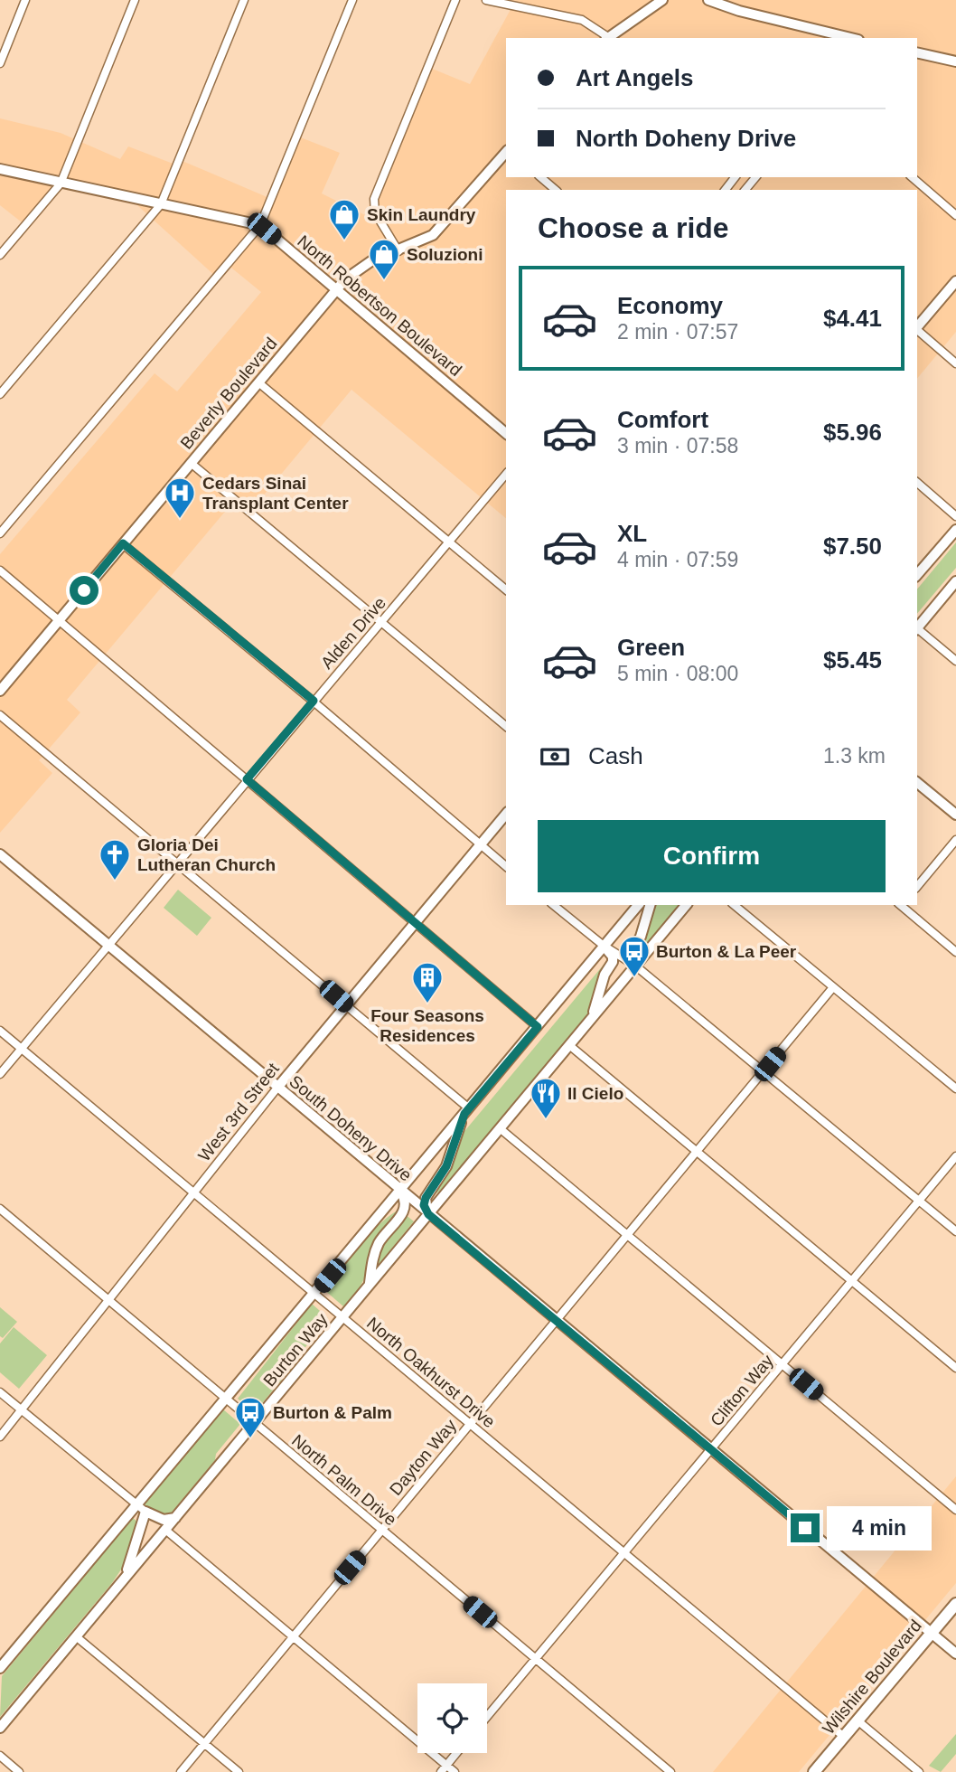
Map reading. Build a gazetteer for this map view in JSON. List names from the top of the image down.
{
  "streets": {
    "main road": [
      "North Robertson Boulevard",
      "Beverly Boulevard",
      "West 3rd Street",
      "South Doheny Drive",
      "Burton Way",
      "Wilshire Boulevard"
    ],
    "street": [
      "Alden Drive",
      "North Oakhurst Drive",
      "Clifton Way",
      "Dayton Way",
      "North Palm Drive"
    ]
  },
  "crossings": [
    ["North Robertson Boulevard", "Beverly Boulevard"],
    ["Alden Drive", "South Doheny Drive"],
    ["Alden Drive", "North Oakhurst Drive"],
    ["West 3rd Street", "South Doheny Drive"],
    ["West 3rd Street", "North Oakhurst Drive"],
    ["West 3rd Street", "North Palm Drive"],
    ["South Doheny Drive", "Burton Way"],
    ["South Doheny Drive", "Clifton Way"],
    ["South Doheny Drive", "Dayton Way"],
    ["South Doheny Drive", "Wilshire Boulevard"],
    ["Burton Way", "North Oakhurst Drive"],
    ["Burton Way", "North Palm Drive"],
    ["North Oakhurst Drive", "Clifton Way"],
    ["North Oakhurst Drive", "Dayton Way"],
    ["North Oakhurst Drive", "Wilshire Boulevard"],
    ["Clifton Way", "North Palm Drive"],
    ["Dayton Way", "North Palm Drive"]
  ],
  "places": {
    "shop": ["Skin Laundry", "Soluzioni"],
    "hospital": ["Cedars Sinai Transplant Center"],
    "church": ["Gloria Dei Lutheran Church"],
    "bus stop": ["Burton & La Peer", "Burton & Palm"],
    "building": ["Four Seasons Residences"],
    "restaurant": ["Il Cielo"]
  },
  "page": {
    "banner": ["Art Angels", "North Doheny Drive"],
    "heading": "Choose a ride",
    "list": [
      {
        "name": "Economy",
        "note": "2 min · 07:57",
        "value": "$4.41"
      },
      {
        "name": "Comfort",
        "note": "3 min · 07:58",
        "value": "$5.96"
      },
      {
        "name": "XL",
        "note": "4 min · 07:59",
        "value": "$7.50"
      },
      {
        "name": "Green",
        "note": "5 min · 08:00",
        "value": "$5.45"
      }
    ],
    "pay": ["Cash", "1.3 km"],
    "buttons": "Confirm",
    "bubble": "4 min"
  }
}
